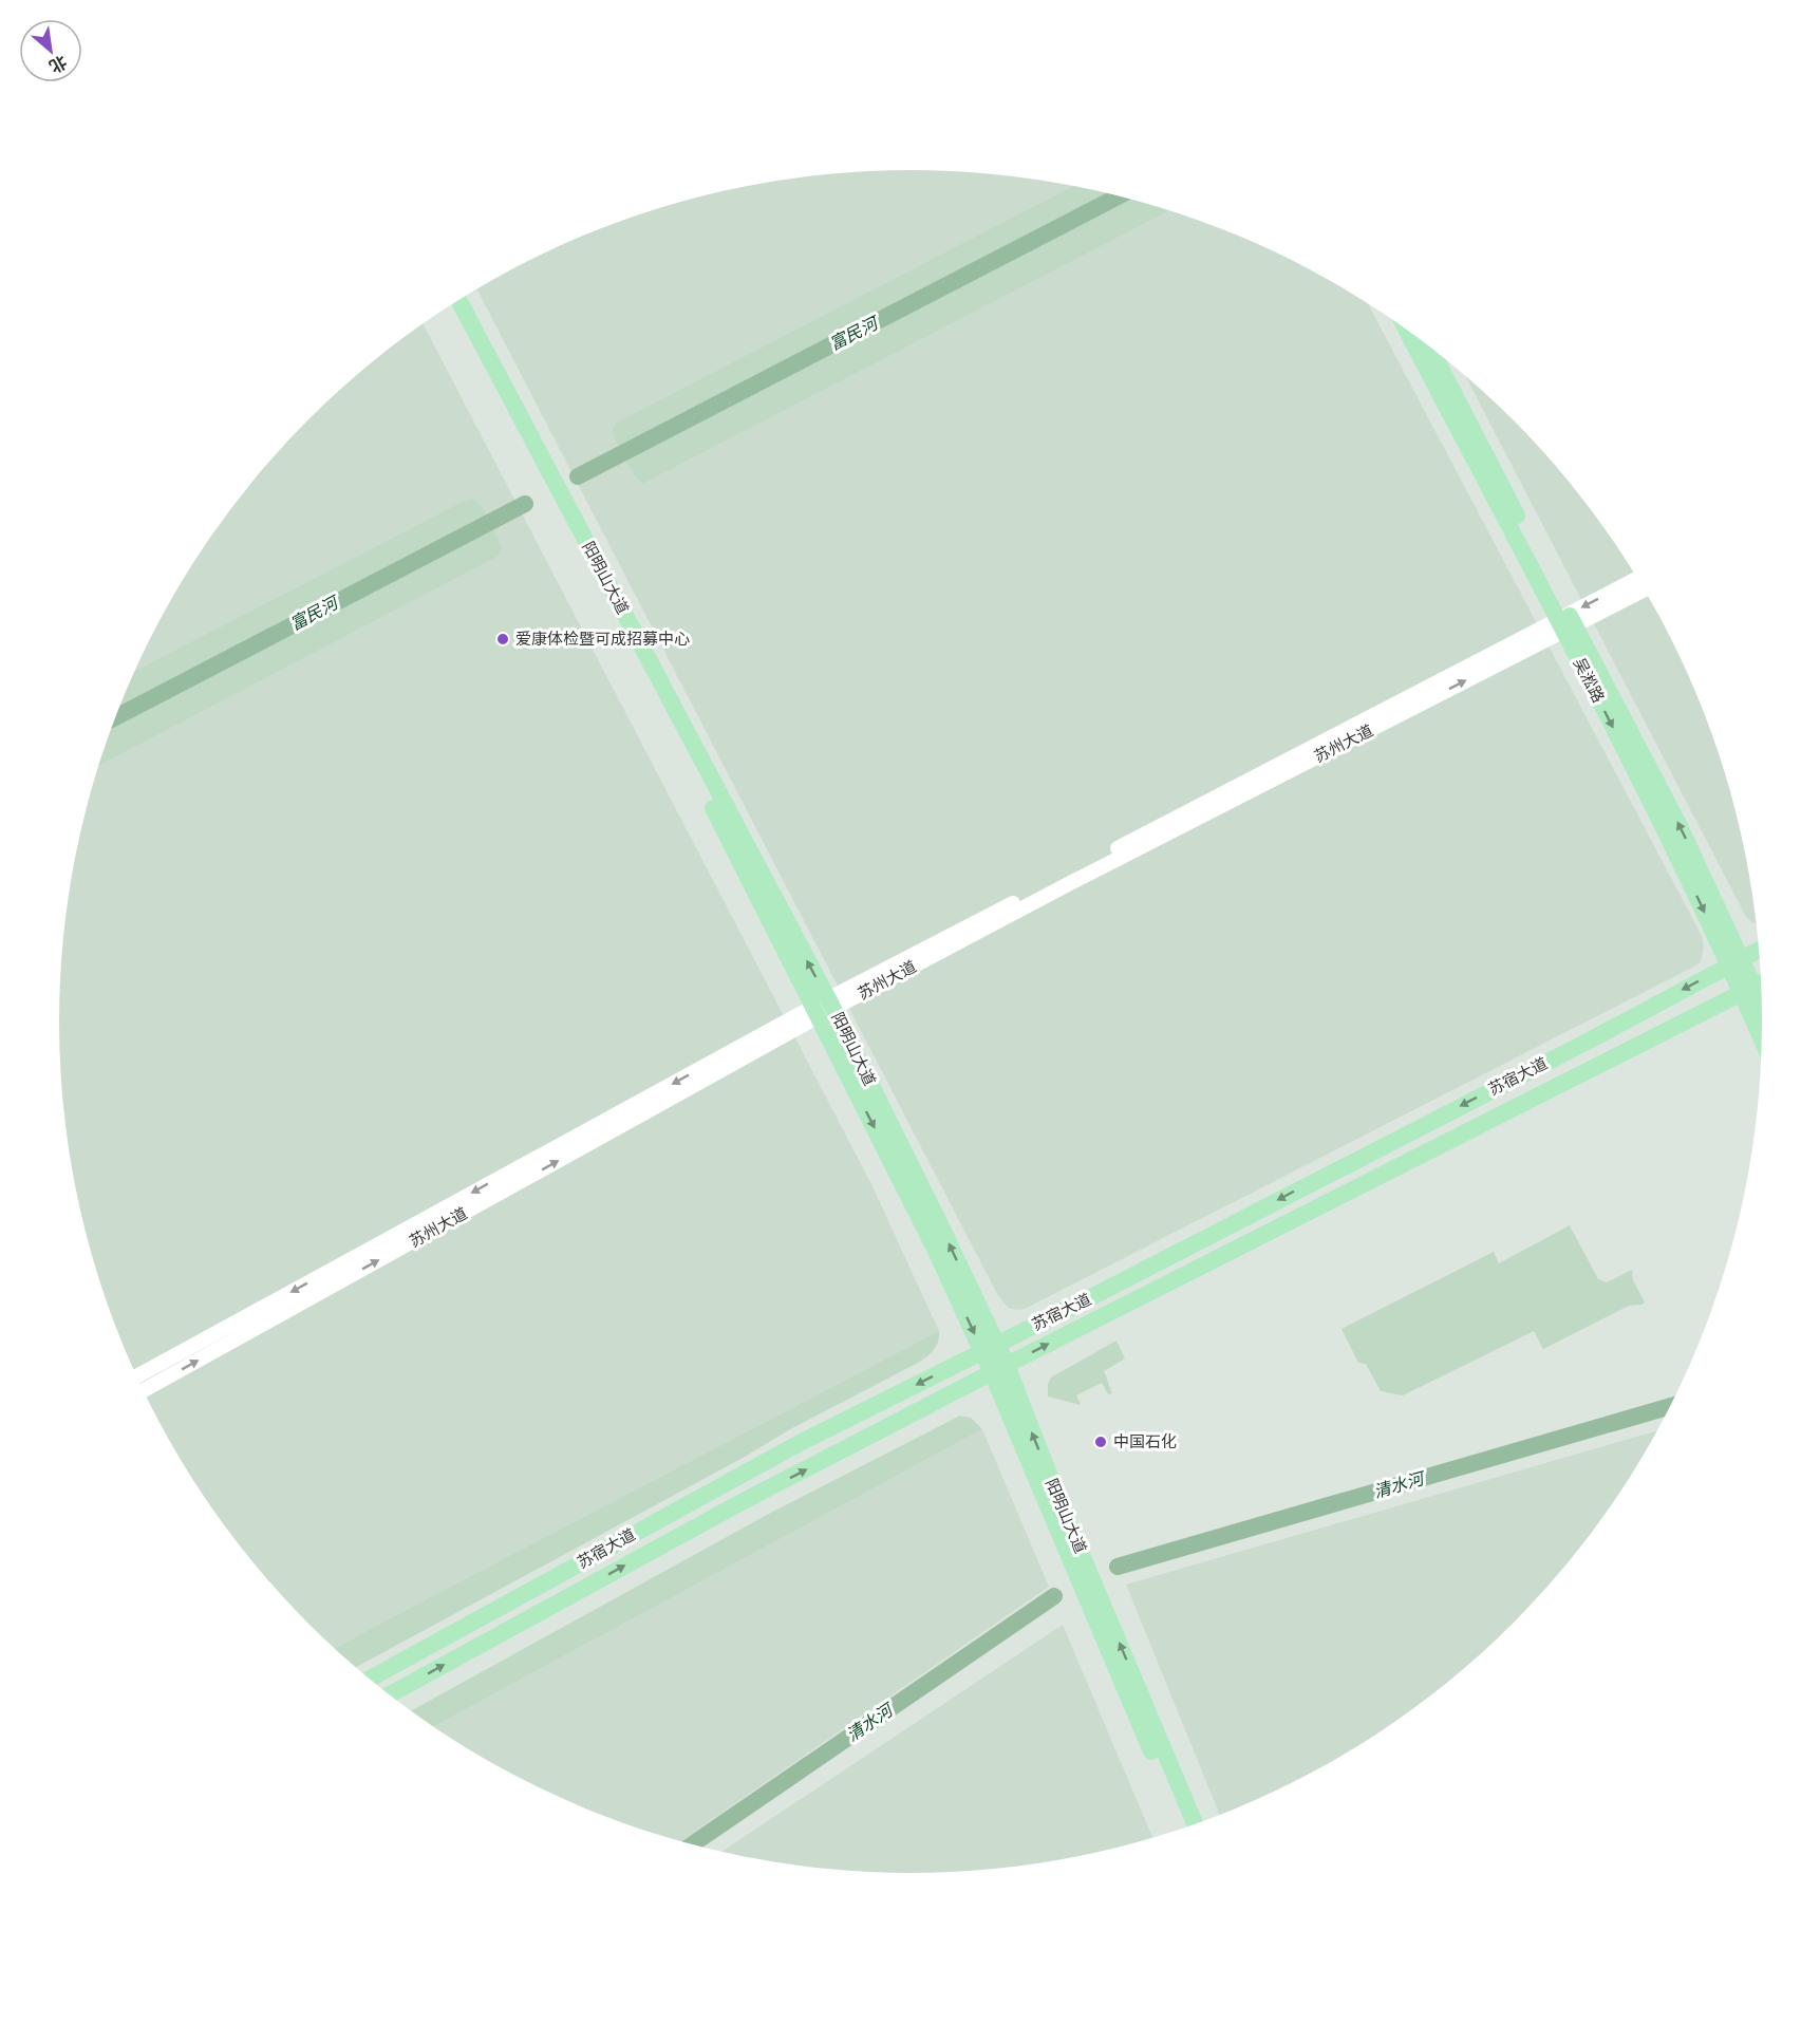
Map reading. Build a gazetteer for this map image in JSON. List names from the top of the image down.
{
  "streets": {
    "main road": ["阳明山大道", "吴淞路", "苏宿大道"],
    "street": ["苏州大道"]
  },
  "crossings": [
    ["阳明山大道", "苏州大道"],
    ["阳明山大道", "苏宿大道"],
    ["吴淞路", "苏州大道"],
    ["吴淞路", "苏宿大道"]
  ],
  "water": ["富民河", "清水河"],
  "places": ["爱康体检暨可成招募中心", "中国石化"],
  "north": "bottom right"
}
